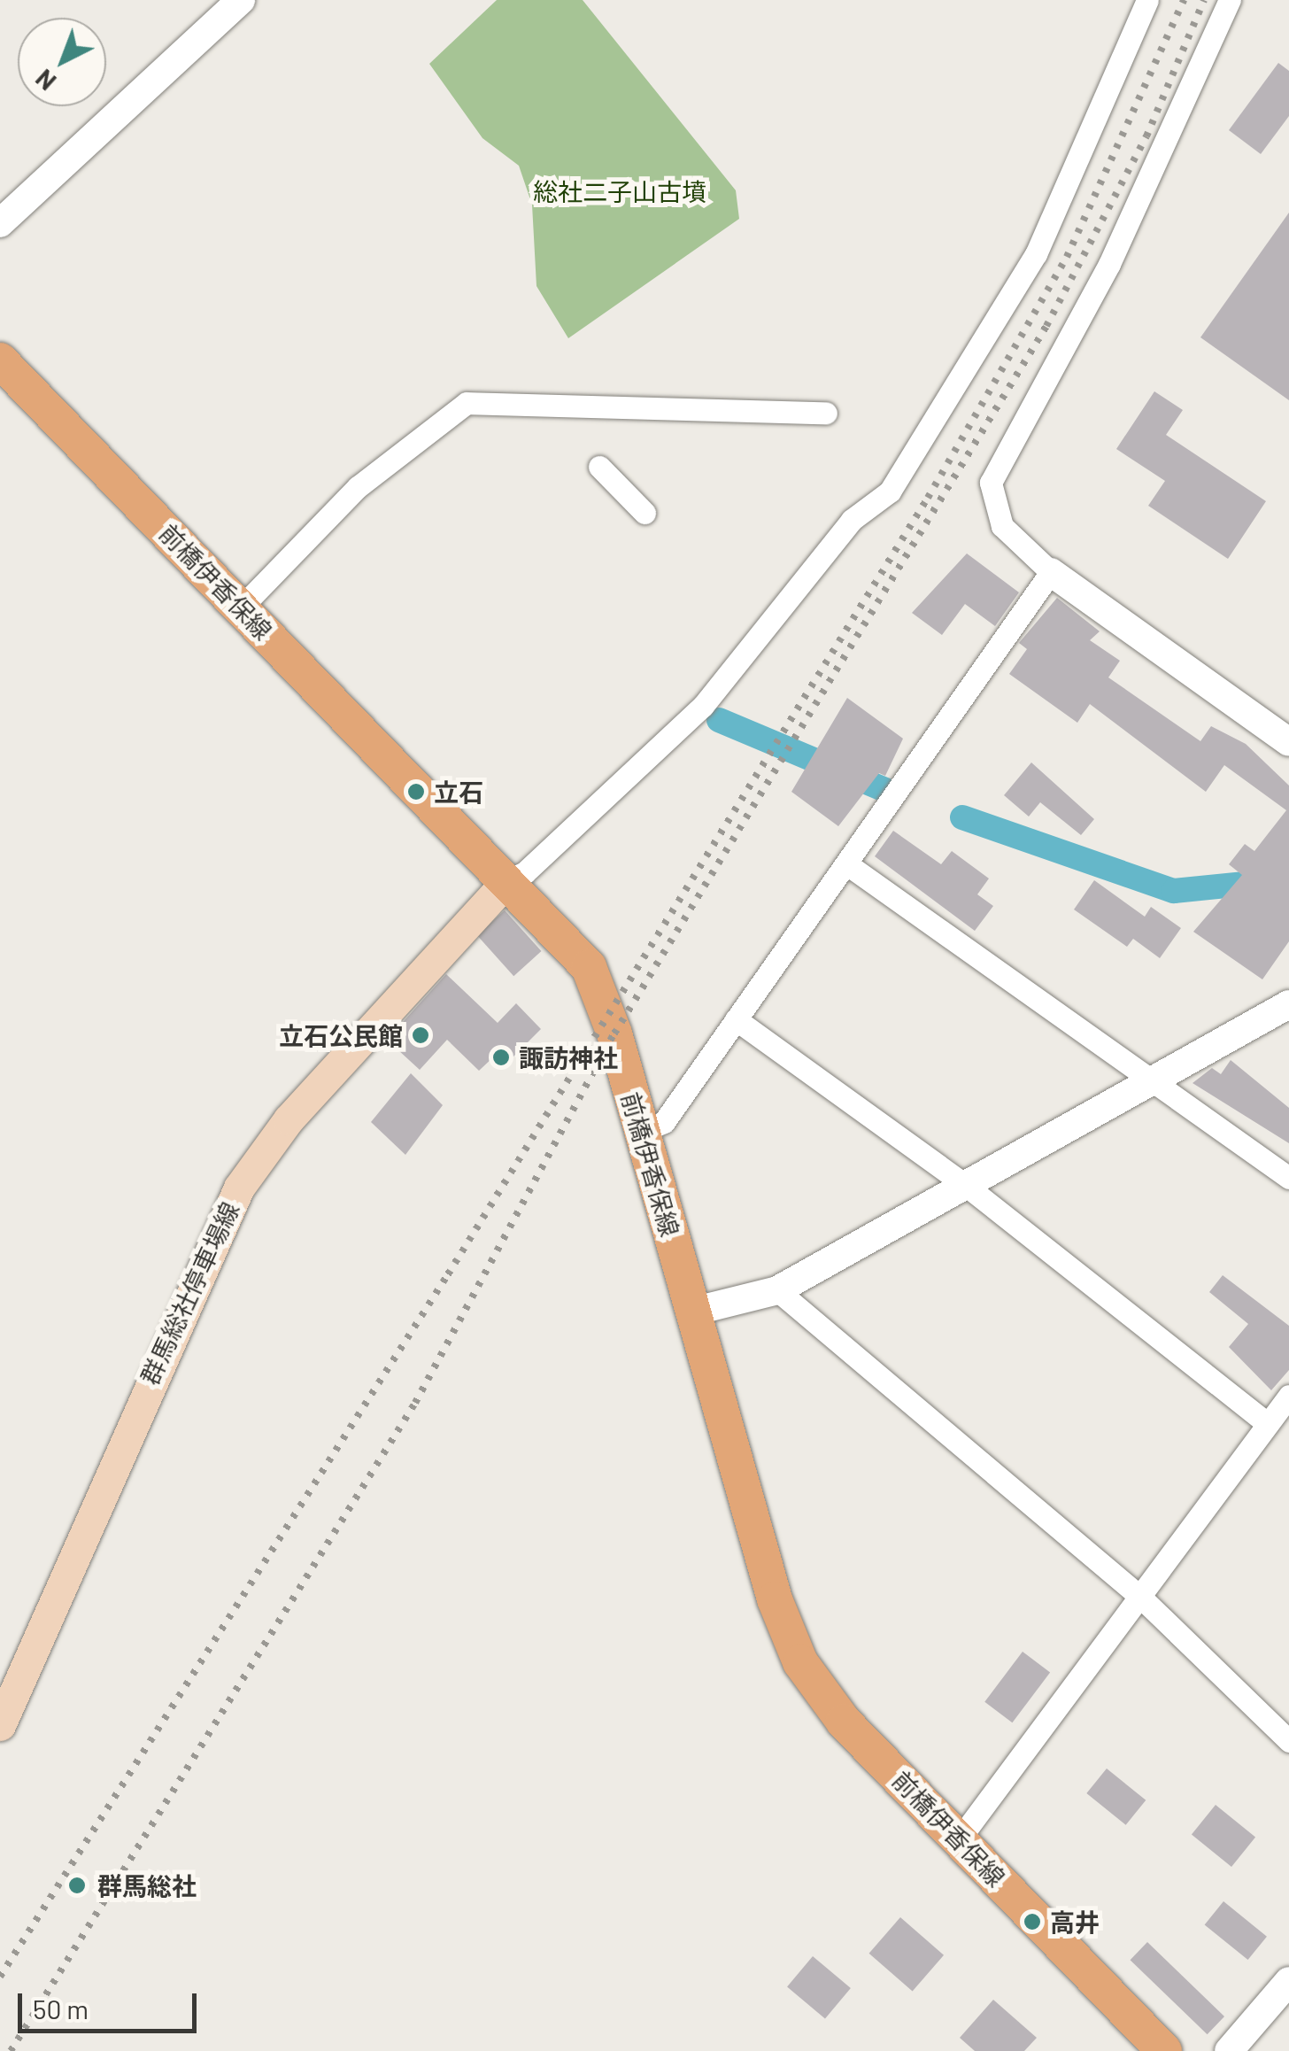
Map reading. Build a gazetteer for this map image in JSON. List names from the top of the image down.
{
  "streets": {
    "main road": ["前橋伊香保線", "群馬総社停車場線"]
  },
  "crossings": [
    ["前橋伊香保線", "群馬総社停車場線"]
  ],
  "parks": ["総社二子山古墳"],
  "places": [
    "立石",
    "立石公民館",
    "諏訪神社",
    "群馬総社",
    "高井"
  ],
  "scale_bar": "50 m",
  "north": "bottom left"
}
